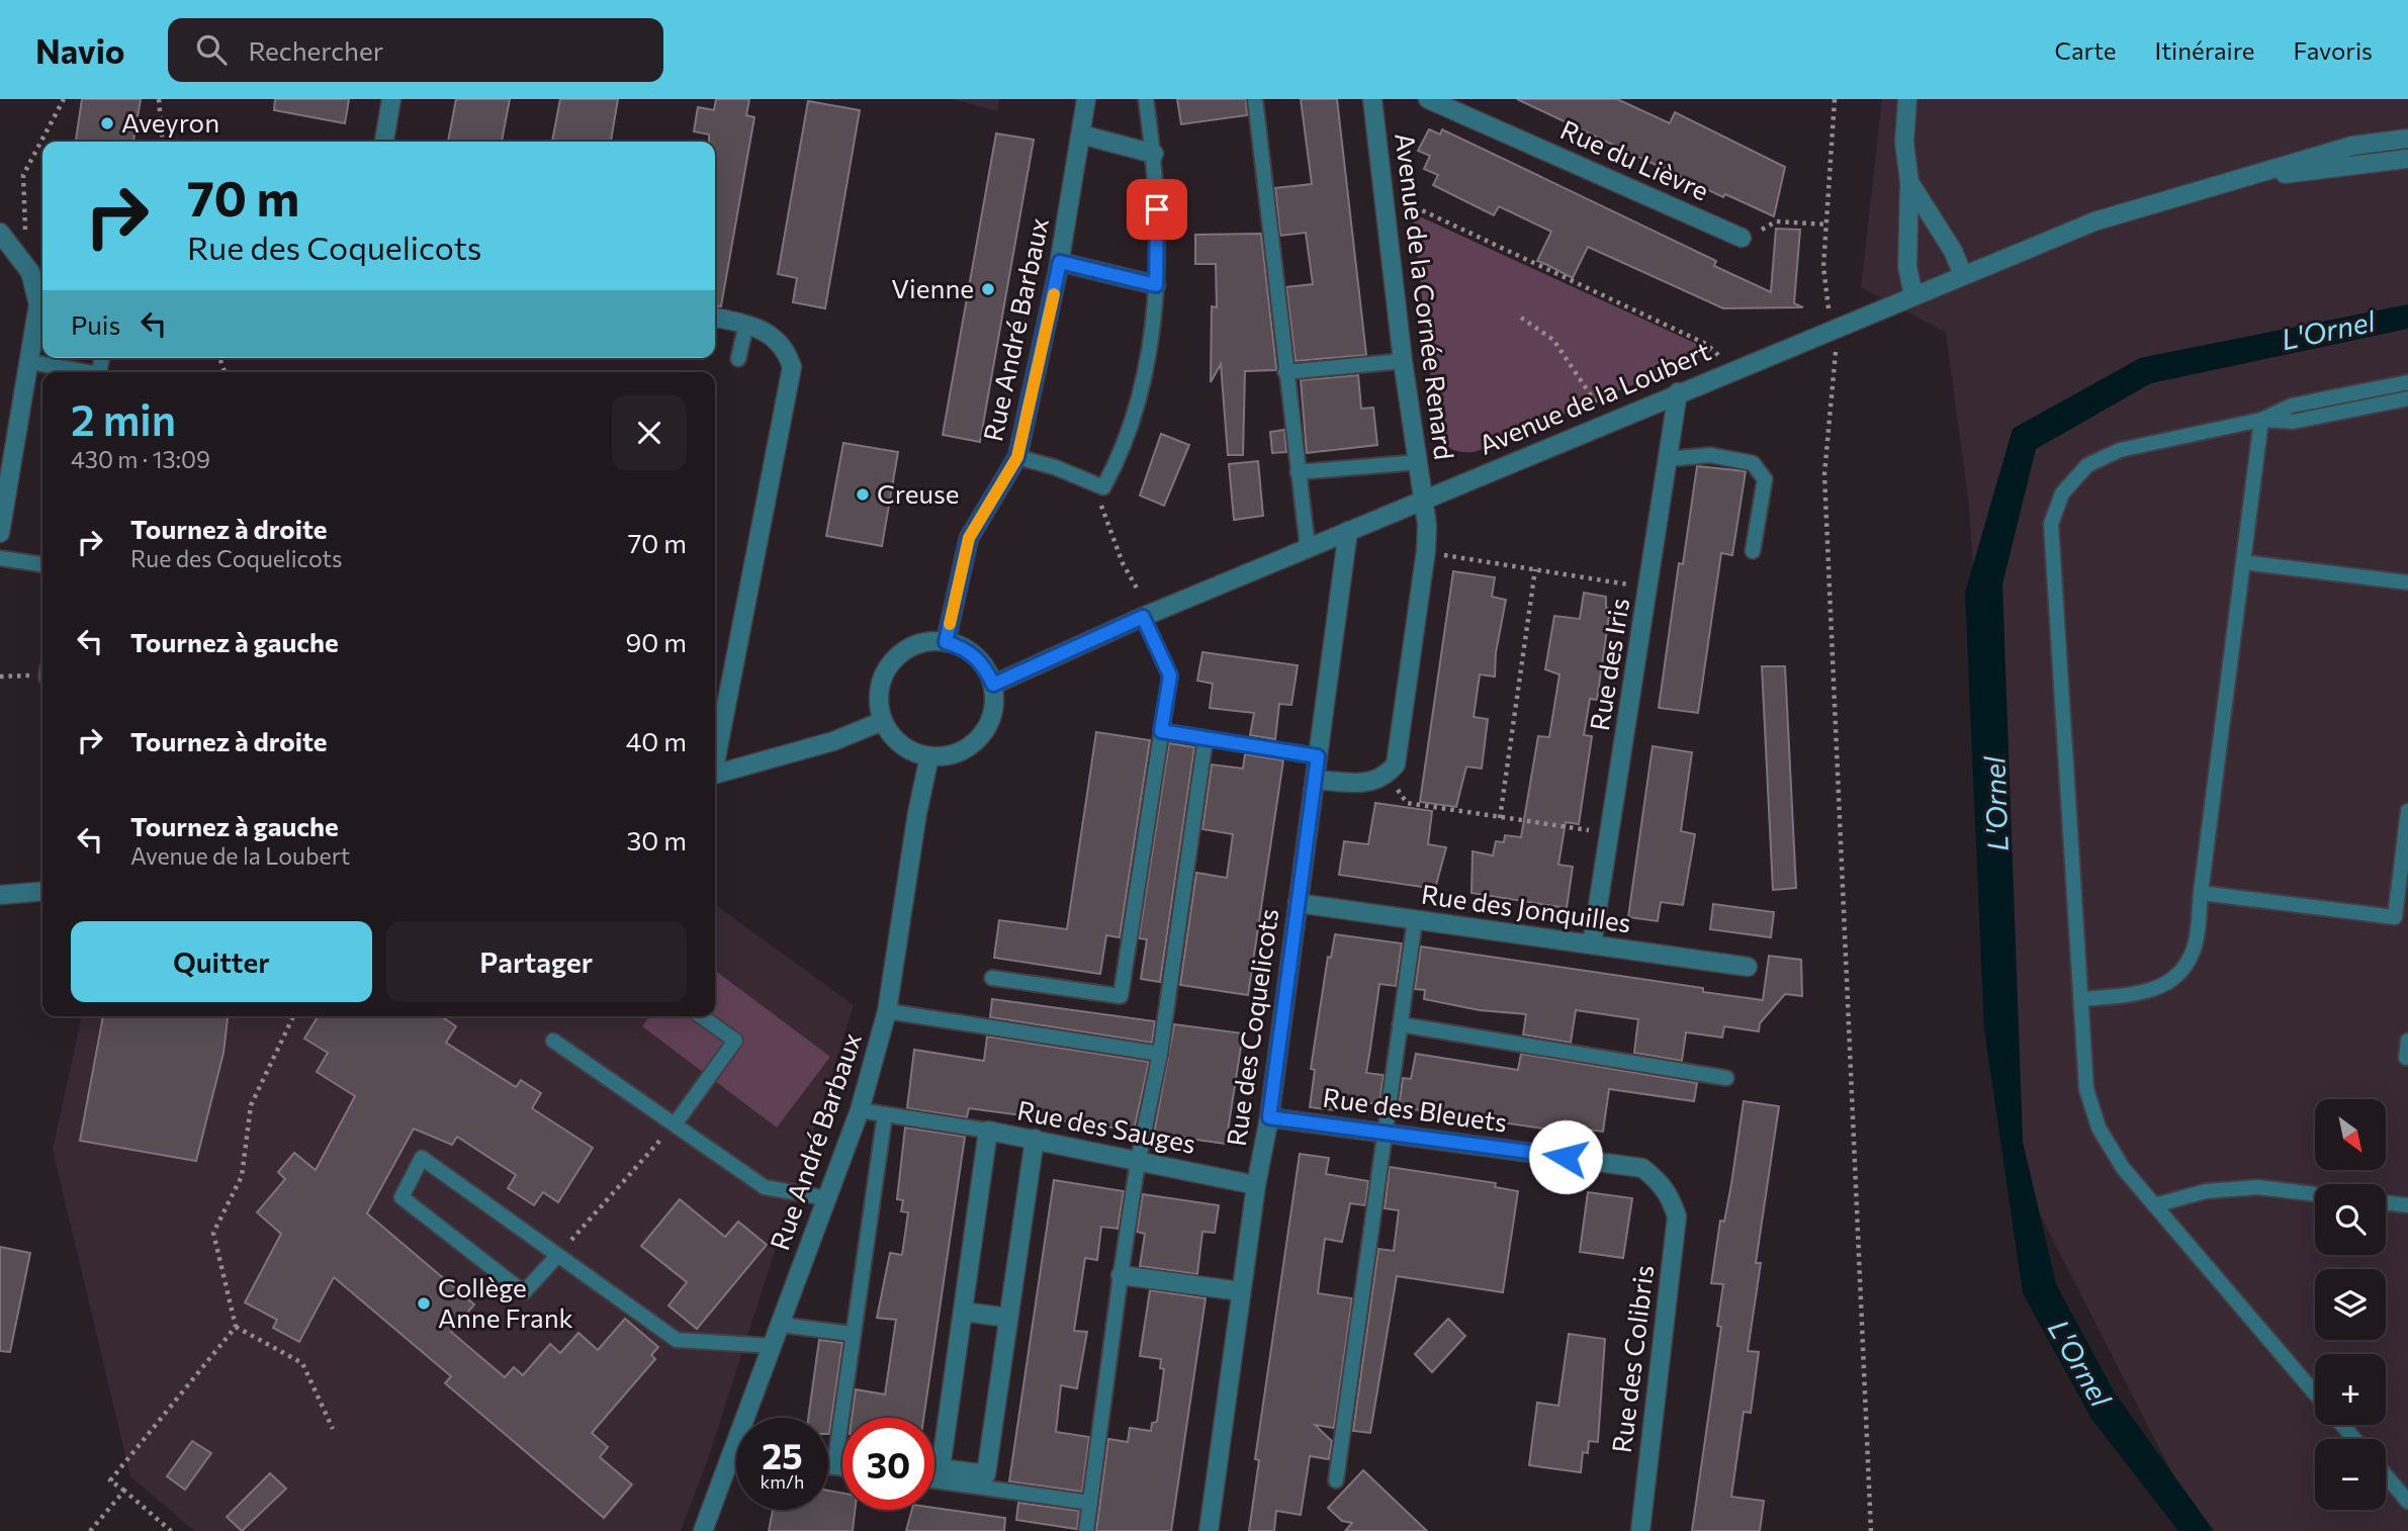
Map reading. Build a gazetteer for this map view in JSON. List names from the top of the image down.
{
  "streets": {
    "street": [
      "Rue du Lièvre",
      "Avenue de la Cornée Renard",
      "Rue André Barbaux",
      "Avenue de la Loubert",
      "Rue des Iris",
      "Rue des Jonquilles",
      "Rue des Coquelicots",
      "Rue des Bleuets",
      "Rue des Sauges",
      "Rue des Colibris"
    ]
  },
  "crossings": [
    ["Avenue de la Cornée Renard", "Avenue de la Loubert"],
    ["Rue André Barbaux", "Avenue de la Loubert"],
    ["Avenue de la Loubert", "Rue des Iris"],
    ["Avenue de la Loubert", "Rue des Coquelicots"],
    ["Rue des Iris", "Rue des Jonquilles"],
    ["Rue des Jonquilles", "Rue des Coquelicots"],
    ["Rue des Coquelicots", "Rue des Bleuets"],
    ["Rue des Coquelicots", "Rue des Sauges"],
    ["Rue des Bleuets", "Rue des Colibris"]
  ],
  "water": ["L'Ornel"],
  "places": [
    "Aveyron",
    "Vienne",
    "Creuse",
    "Collège Anne Frank"
  ],
  "north": "bottom right",
  "page": {
    "header": "Navio",
    "search": "Rechercher",
    "nav": ["Carte", "Itinéraire", "Favoris"],
    "turn": ["70 m", "Rue des Coquelicots"],
    "then": "Puis",
    "heading": ["2 min", "430 m · 13:09"],
    "list": [
      {
        "name": "Tournez à droite",
        "note": "Rue des Coquelicots",
        "value": "70 m"
      },
      {
        "name": "Tournez à gauche",
        "value": "90 m"
      },
      {
        "name": "Tournez à droite",
        "value": "40 m"
      },
      {
        "name": "Tournez à gauche",
        "note": "Avenue de la Loubert",
        "value": "30 m"
      }
    ],
    "buttons": ["Quitter", "Partager"],
    "map_buttons": ["+", "−"],
    "speed": "25 km/h",
    "limit": "30"
  }
}
